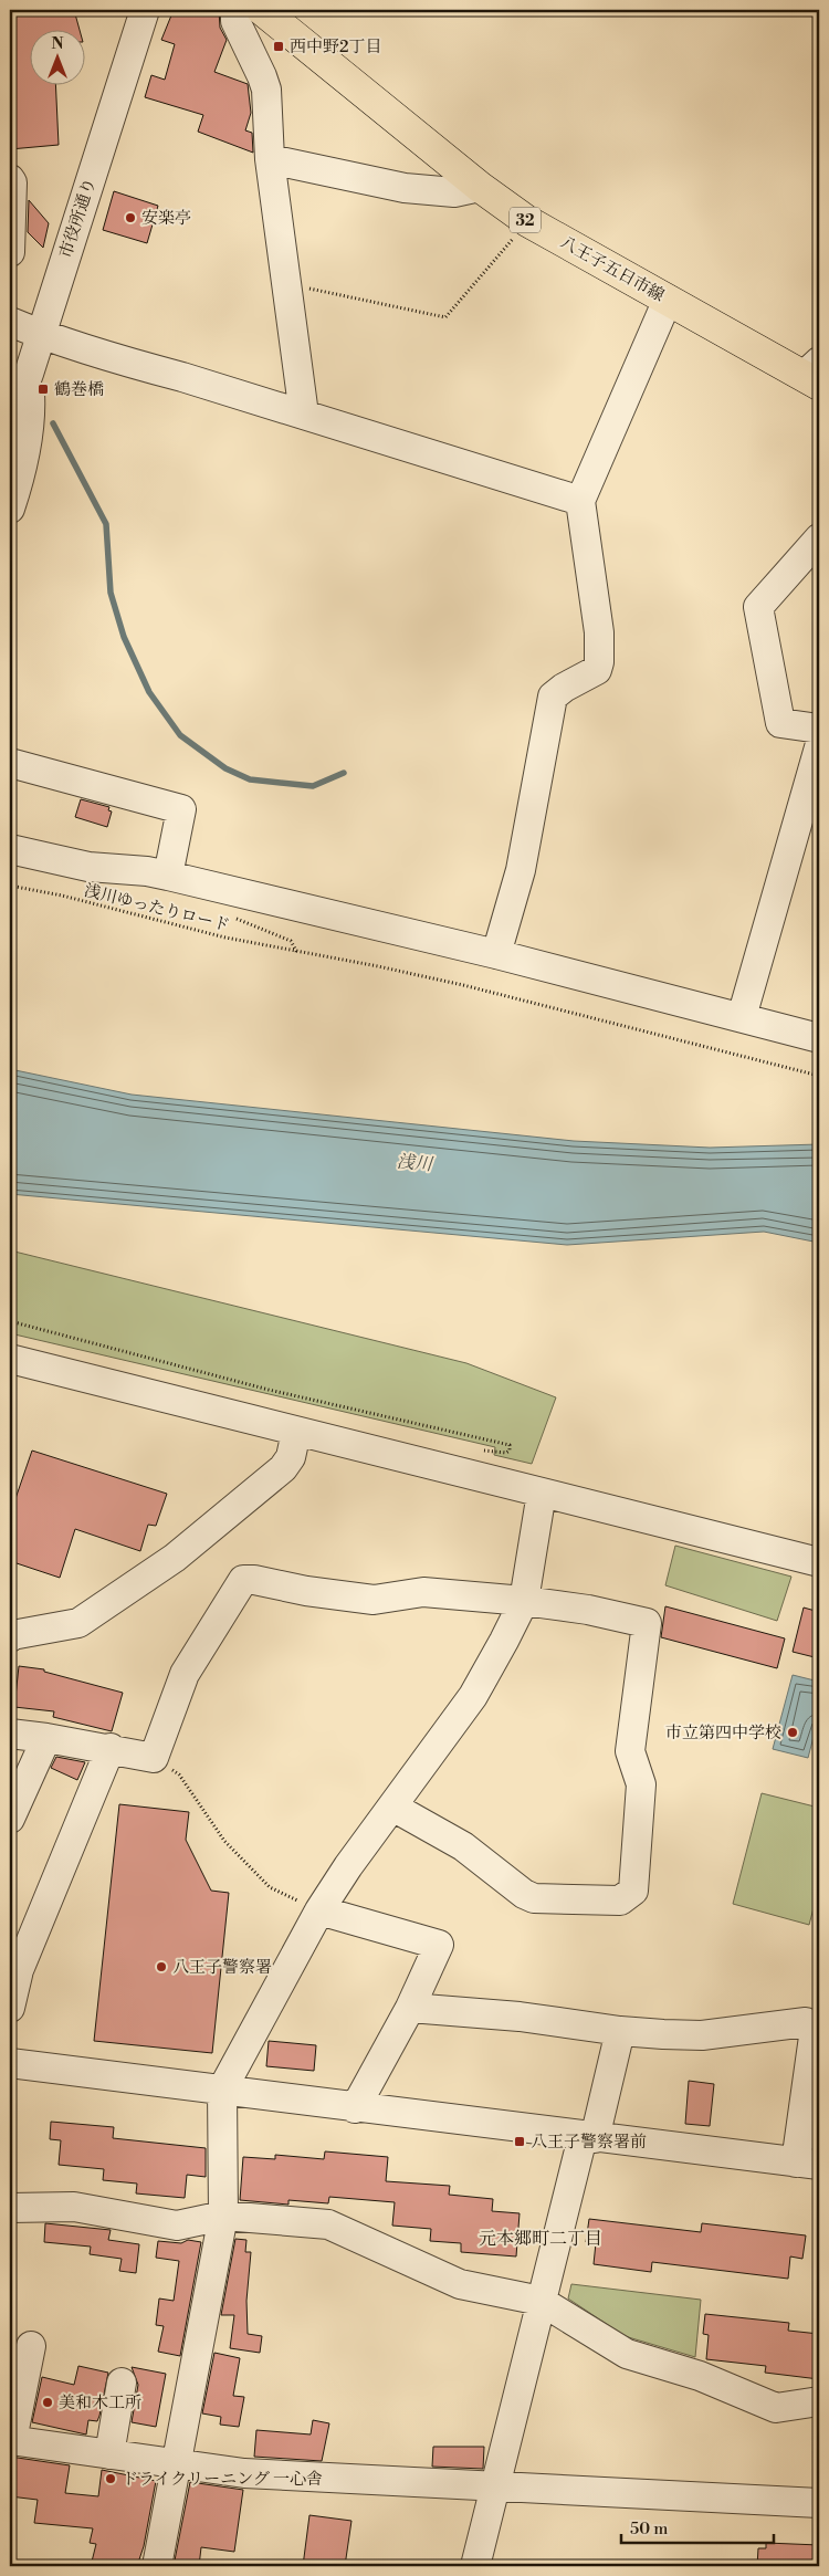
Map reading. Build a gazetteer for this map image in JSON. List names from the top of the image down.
{
  "streets": {
    "main road": ["32", "八王子五日市線"],
    "street": ["市役所通り"],
    "path": ["浅川ゆったりロード"]
  },
  "districts": ["元本郷町二丁目"],
  "water": ["浅川"],
  "places": {
    "transit": ["西中野2丁目", "鶴巻橋", "八王子警察署前"],
    "other": [
      "安楽亭",
      "市立第四中学校",
      "八王子警察署",
      "美和木工所",
      "ドライクリーニング 一心舎"
    ]
  },
  "scale_bar": "50 m",
  "north": "top"
}
